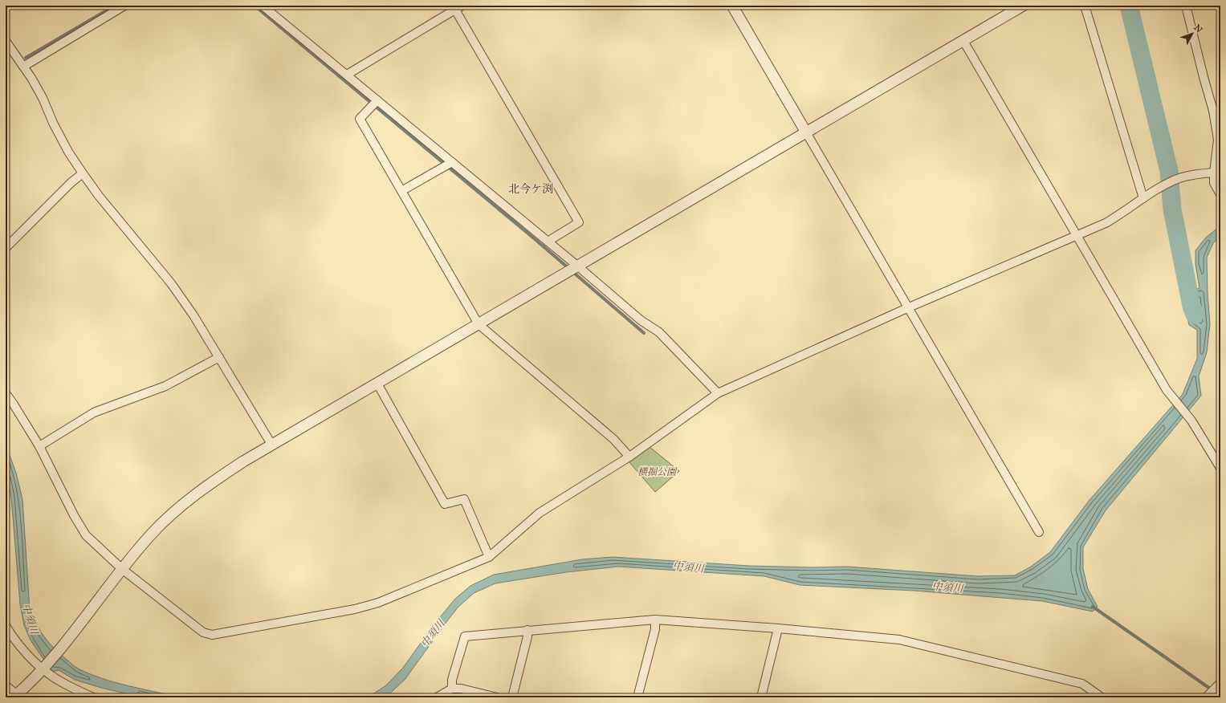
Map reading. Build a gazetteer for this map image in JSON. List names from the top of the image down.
{
  "districts": ["北今ケ渕"],
  "water": ["中須川"],
  "parks": ["横掘公園"],
  "north": "top right"
}
